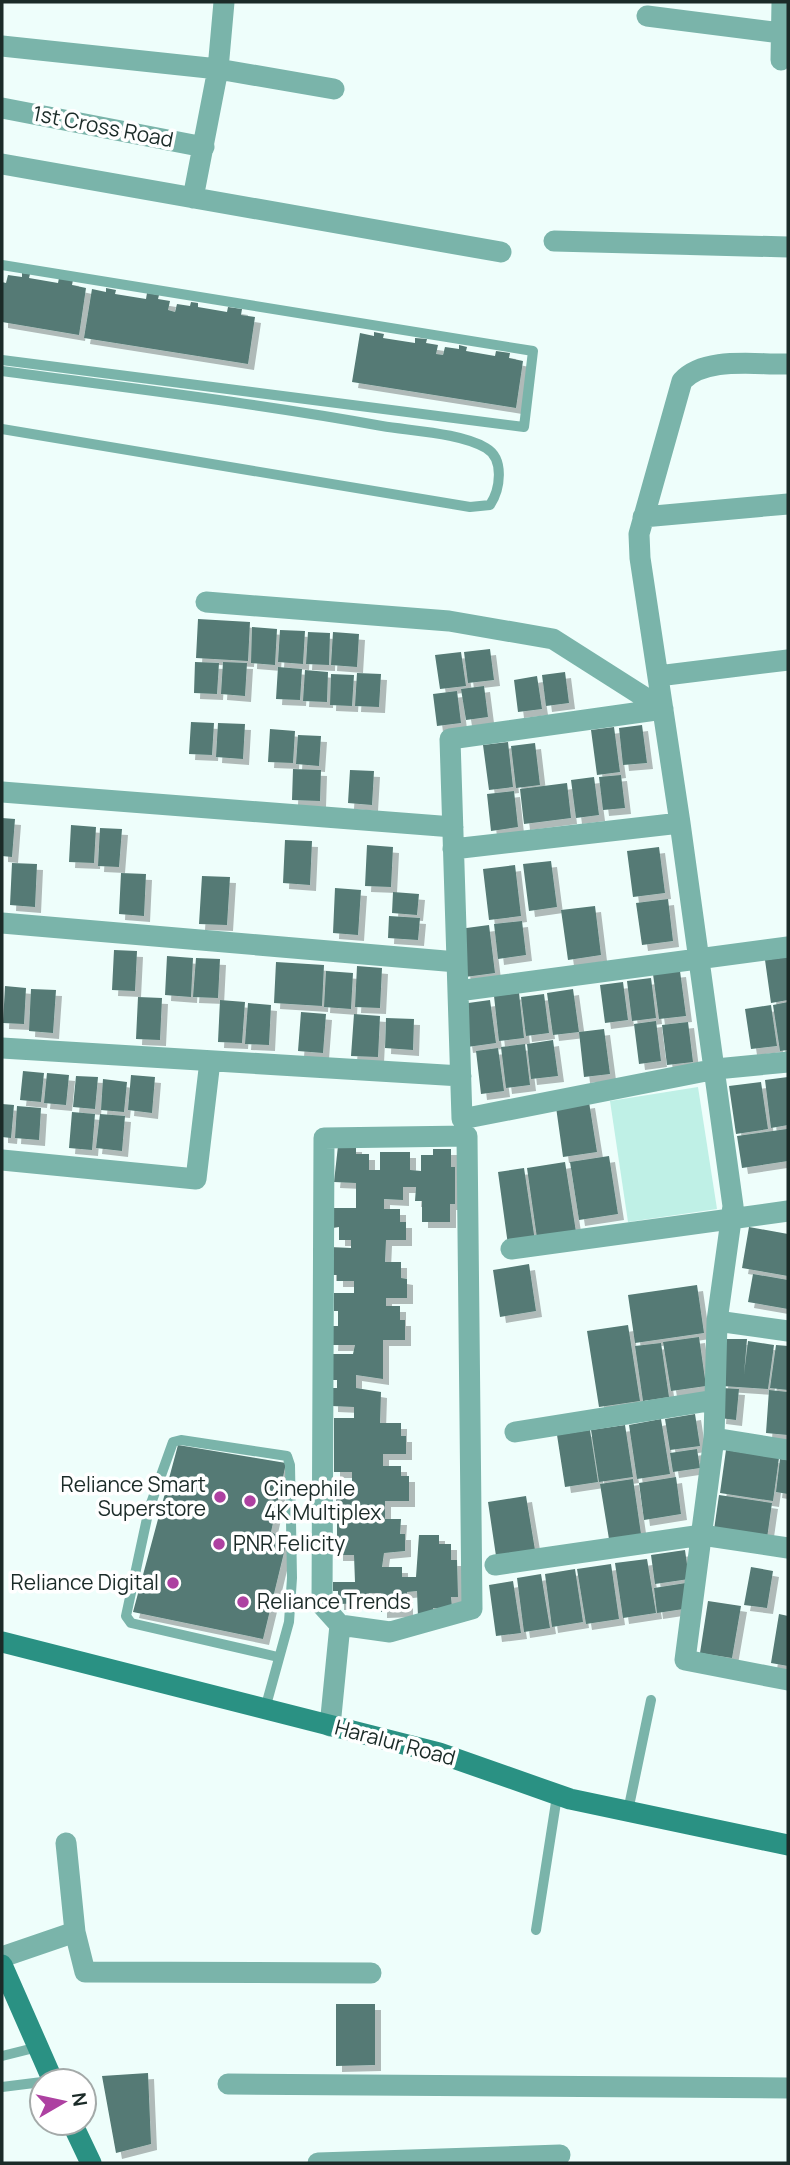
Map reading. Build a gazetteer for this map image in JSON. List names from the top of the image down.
{
  "streets": {
    "street": ["1st Cross Road", "Haralur Road"]
  },
  "places": [
    "Reliance Smart Superstore",
    "Cinephile 4K Multiplex",
    "PNR Felicity",
    "Reliance Digital",
    "Reliance Trends"
  ],
  "north": "right"
}
